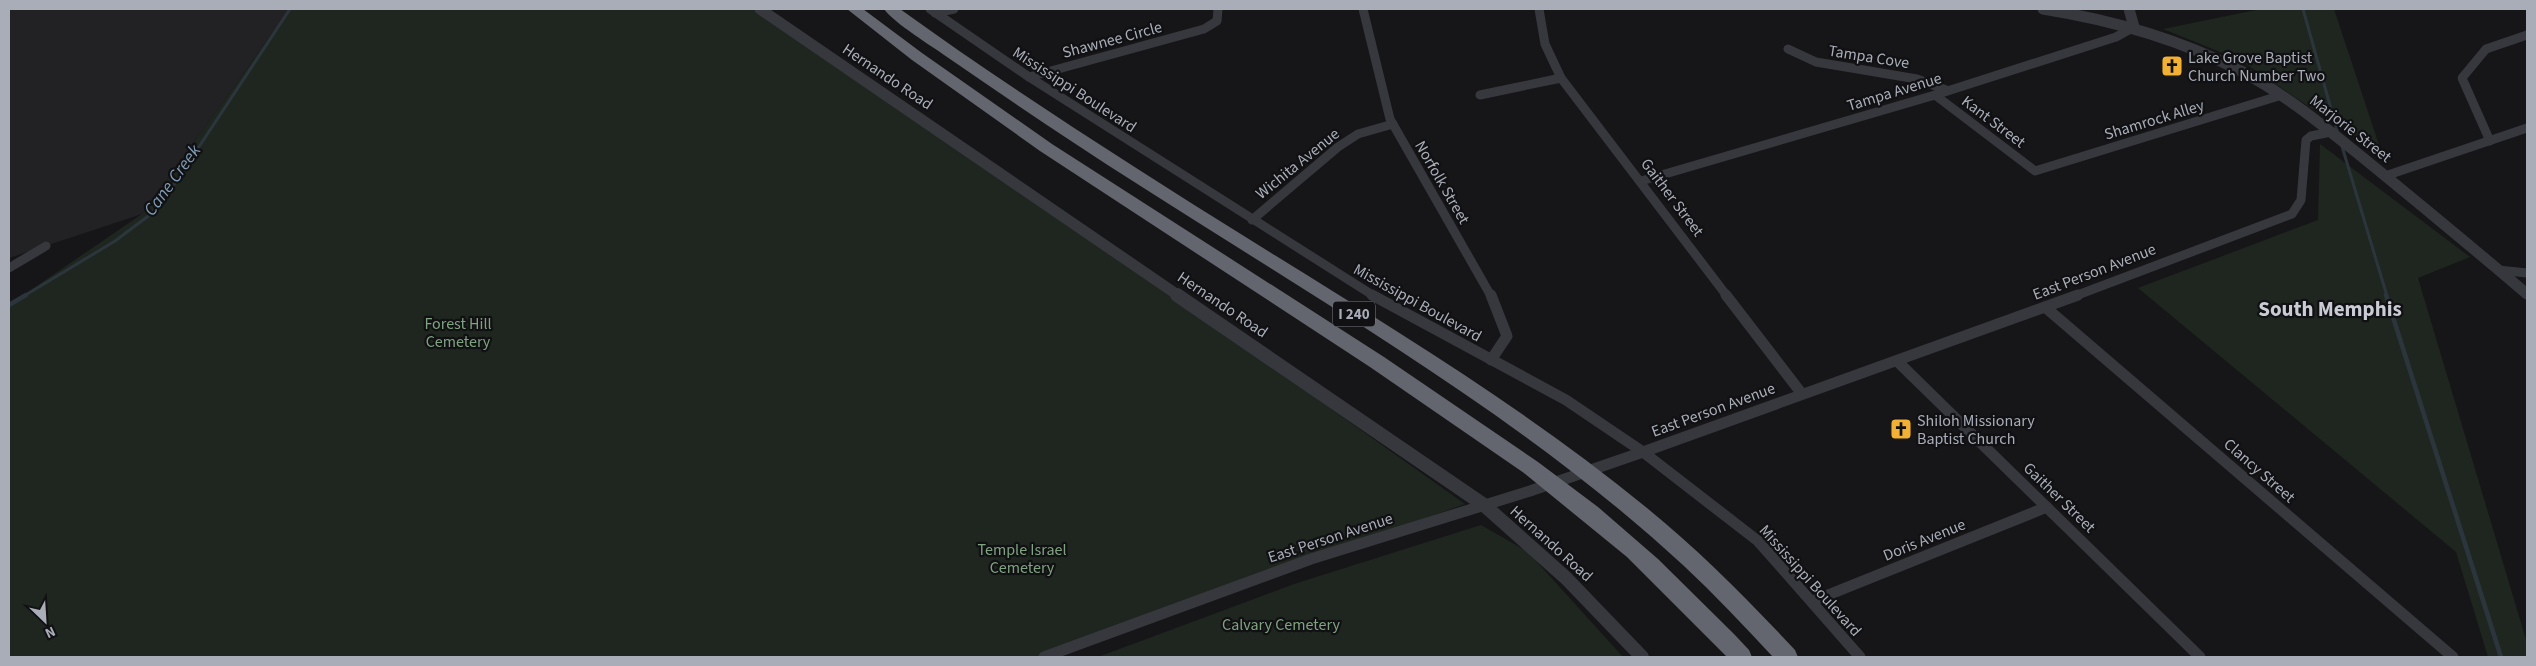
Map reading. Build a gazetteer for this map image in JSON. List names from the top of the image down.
{
  "streets": {
    "highway": ["I 240"],
    "street": [
      "Shawnee Circle",
      "Tampa Cove",
      "Hernando Road",
      "Mississippi Boulevard",
      "Tampa Avenue",
      "Shamrock Alley",
      "Kant Street",
      "Marjorie Street",
      "Wichita Avenue",
      "Norfolk Street",
      "Gaither Street",
      "East Person Avenue",
      "Clancy Street",
      "Doris Avenue"
    ]
  },
  "crossings": [
    ["Shawnee Circle", "Mississippi Boulevard"],
    ["Tampa Cove", "Tampa Avenue"],
    ["Hernando Road", "East Person Avenue"],
    ["Mississippi Boulevard", "Wichita Avenue"],
    ["Mississippi Boulevard", "Norfolk Street"],
    ["Mississippi Boulevard", "East Person Avenue"],
    ["Mississippi Boulevard", "Doris Avenue"],
    ["Tampa Avenue", "Kant Street"],
    ["Tampa Avenue", "Marjorie Street"],
    ["Tampa Avenue", "Gaither Street"],
    ["Shamrock Alley", "Kant Street"],
    ["Shamrock Alley", "Marjorie Street"],
    ["Marjorie Street", "East Person Avenue"],
    ["Wichita Avenue", "Norfolk Street"],
    ["Gaither Street", "East Person Avenue"],
    ["Gaither Street", "Doris Avenue"],
    ["East Person Avenue", "Clancy Street"]
  ],
  "districts": ["South Memphis"],
  "water": ["Cane Creek"],
  "parks": ["Forest Hill Cemetery", "Temple Israel Cemetery", "Calvary Cemetery"],
  "places": {
    "church": ["Lake Grove Baptist Church Number Two", "Shiloh Missionary Baptist Church"]
  },
  "north": "bottom right"
}
